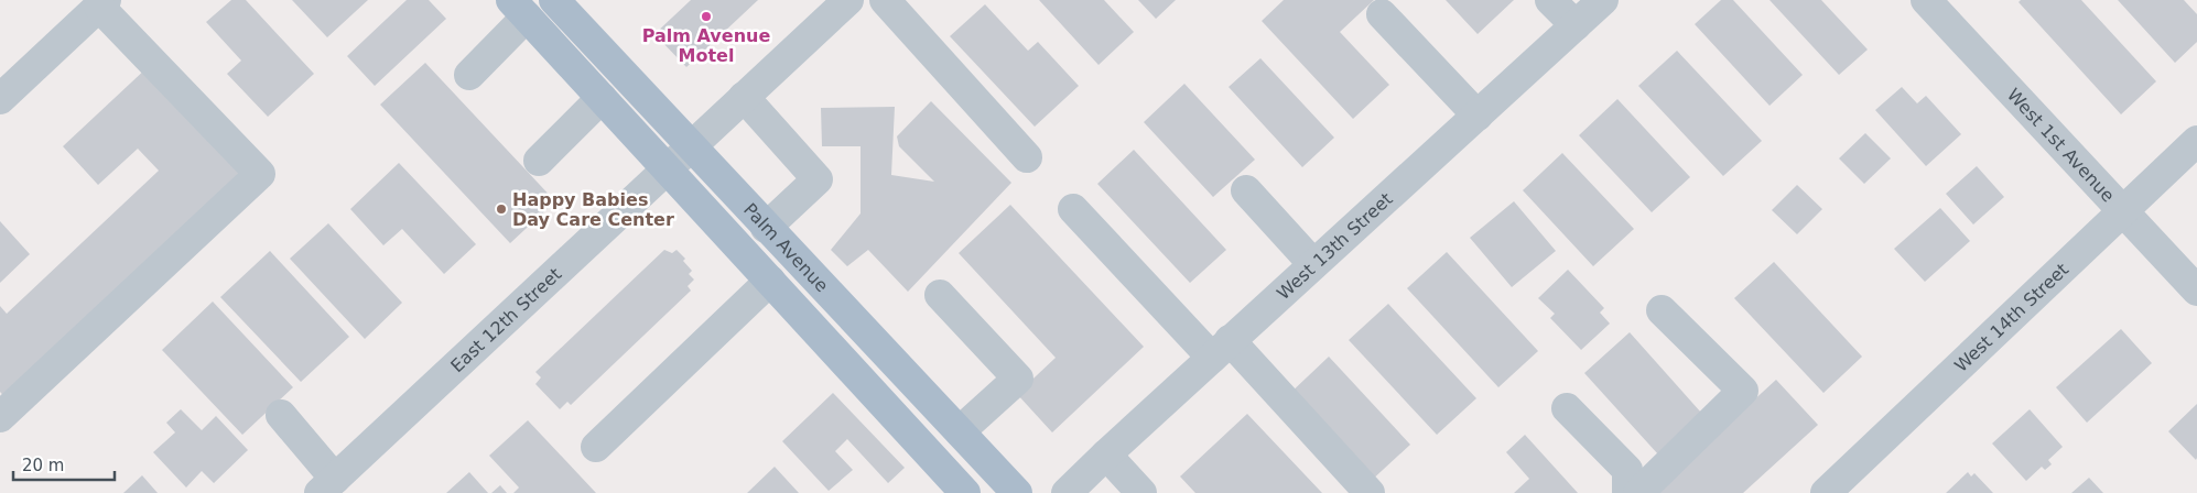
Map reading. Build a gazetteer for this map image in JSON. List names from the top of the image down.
{
  "streets": {
    "main road": ["Palm Avenue"],
    "street": [
      "West 1st Avenue",
      "West 13th Street",
      "West 14th Street",
      "East 12th Street"
    ]
  },
  "crossings": [
    ["West 1st Avenue", "West 14th Street"],
    ["Palm Avenue", "East 12th Street"]
  ],
  "places": ["Palm Avenue Motel", "Happy Babies Day Care Center"],
  "scale_bar": "20 m"
}
